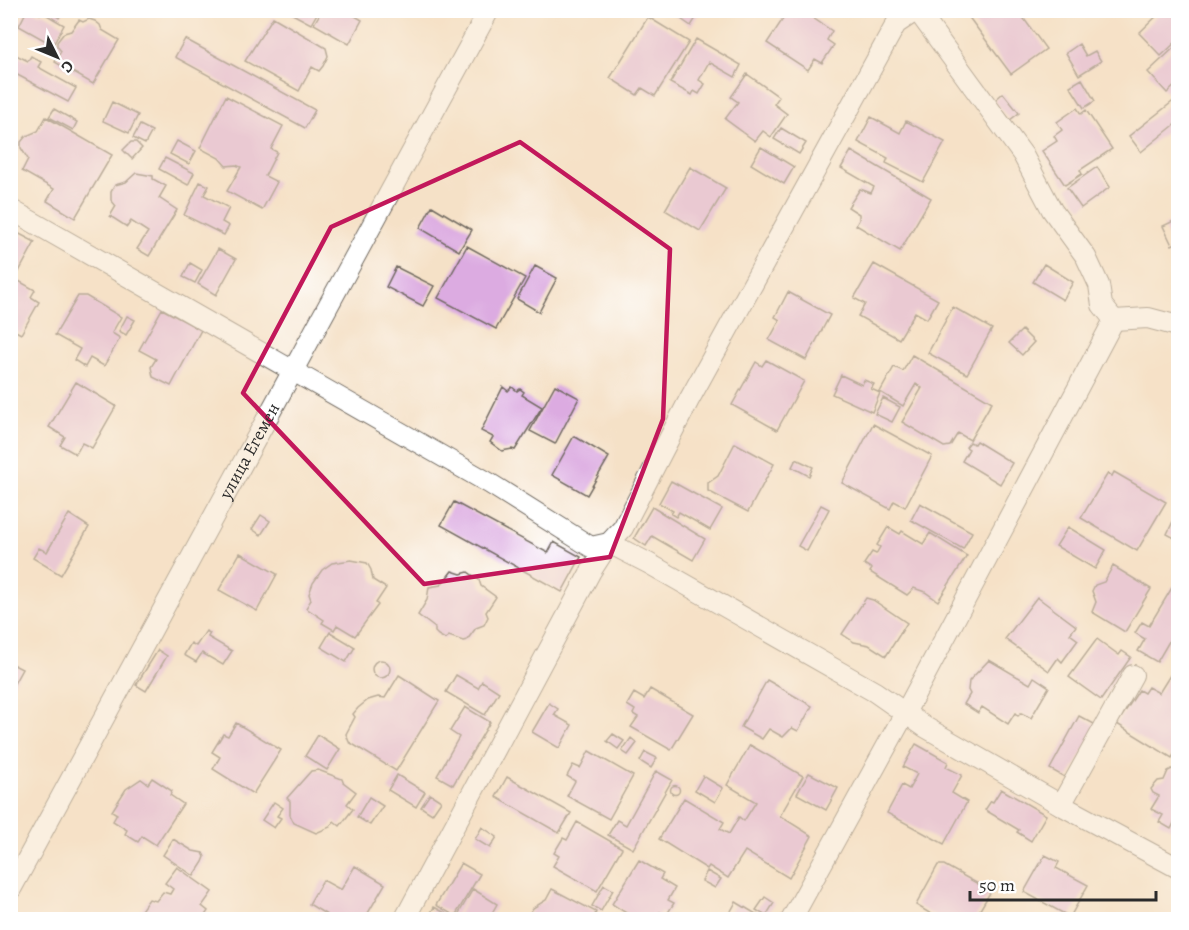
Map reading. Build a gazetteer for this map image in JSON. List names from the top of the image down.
{
  "streets": {
    "street": ["улица Егемен"]
  },
  "scale_bar": "50 m",
  "north": "bottom right"
}
